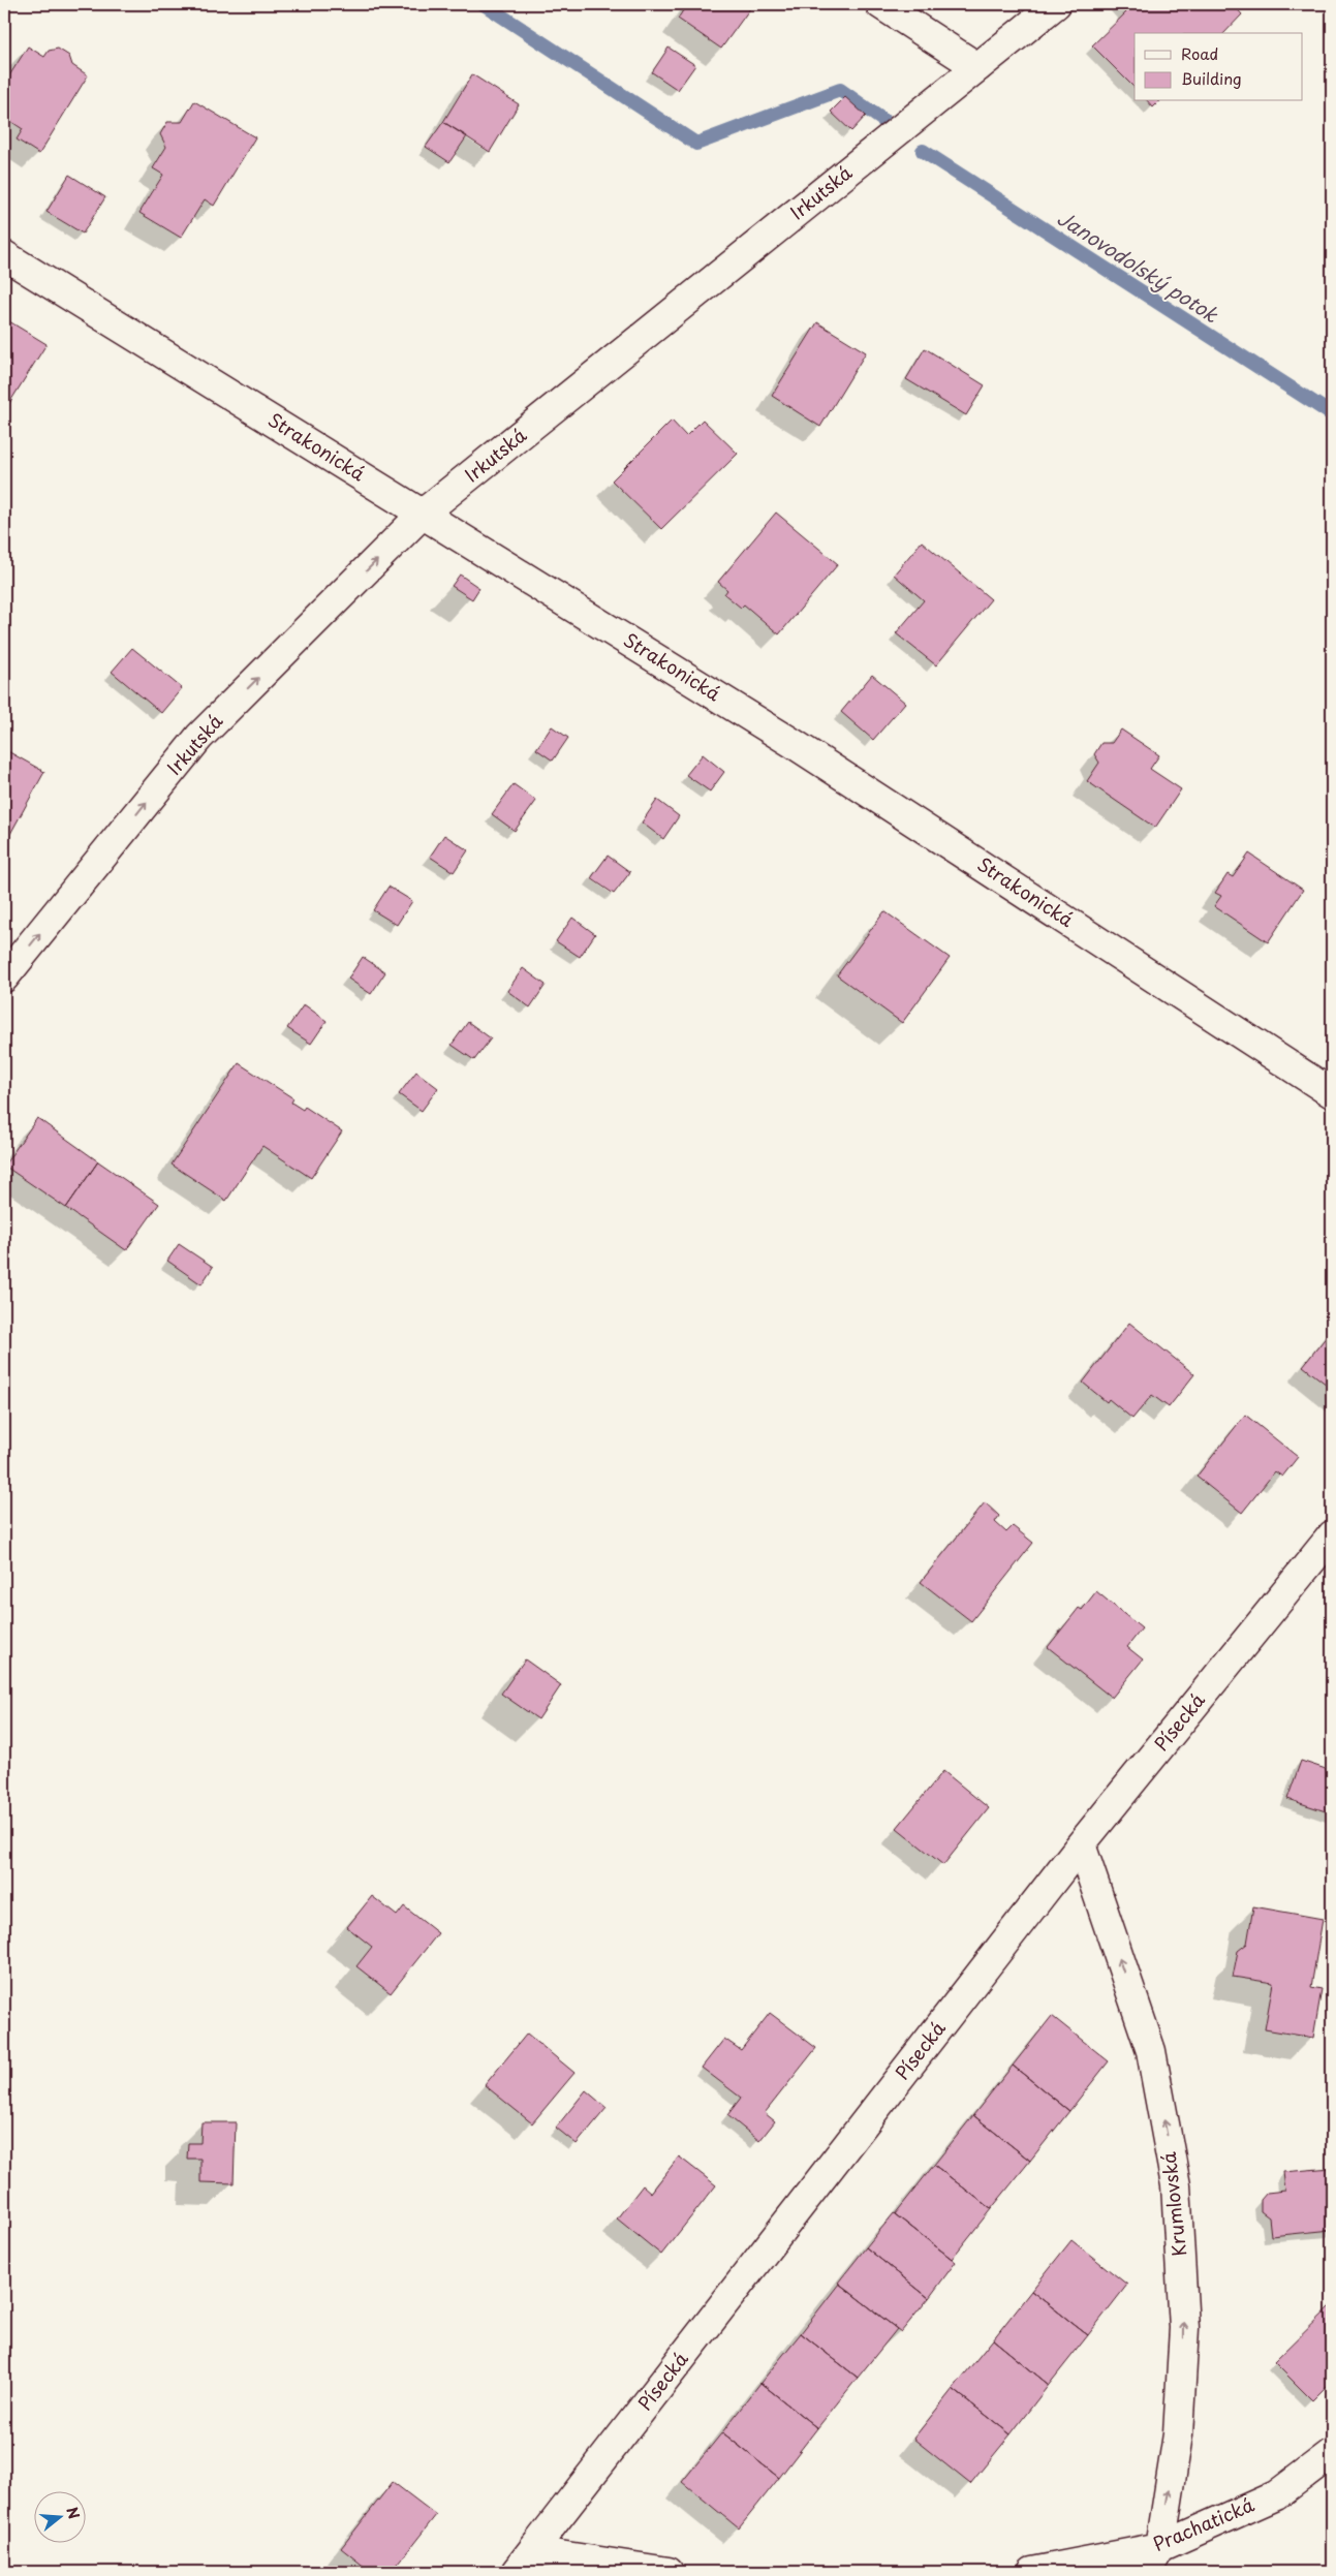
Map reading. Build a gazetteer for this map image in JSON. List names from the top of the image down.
{
  "streets": {
    "street": [
      "Irkutská",
      "Strakonická",
      "Písecká",
      "Krumlovská",
      "Prachatická"
    ]
  },
  "crossings": [
    ["Irkutská", "Strakonická"],
    ["Písecká", "Krumlovská"],
    ["Krumlovská", "Prachatická"]
  ],
  "one_way": ["Irkutská", "Krumlovská"],
  "water": ["Janovodolský potok"],
  "legend": ["Road", "Building"],
  "north": "right"
}
